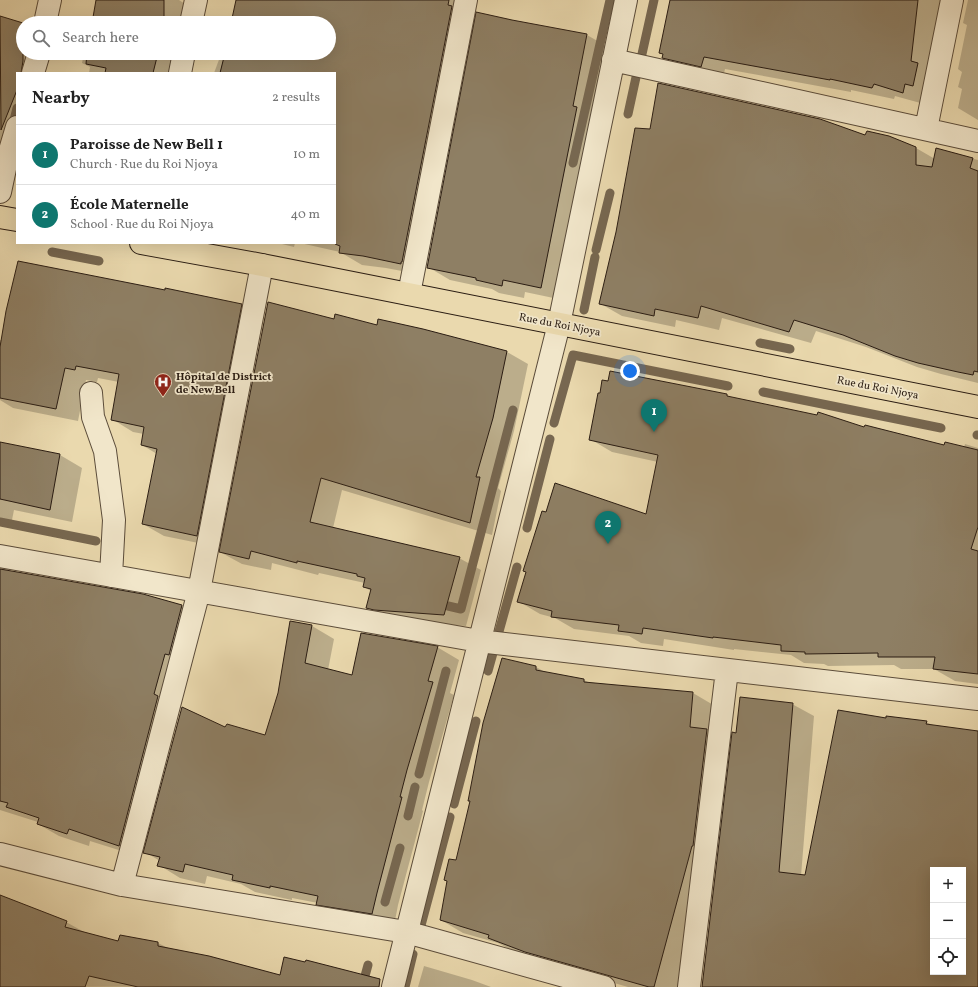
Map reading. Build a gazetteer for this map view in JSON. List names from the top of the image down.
{
  "streets": {
    "main road": ["Rue du Roi Njoya"]
  },
  "places": {
    "hospital": ["Hôpital de District de New Bell"]
  },
  "page": {
    "search": "Search here",
    "heading": ["Nearby", "2 results"],
    "list": [
      {
        "mark": "1",
        "name": "Paroisse de New Bell 1",
        "note": "Church · Rue du Roi Njoya",
        "value": "10 m"
      },
      {
        "mark": "2",
        "name": "École Maternelle",
        "note": "School · Rue du Roi Njoya",
        "value": "40 m"
      }
    ],
    "pins": ["1", "2"],
    "map_buttons": ["+", "−"]
  }
}
